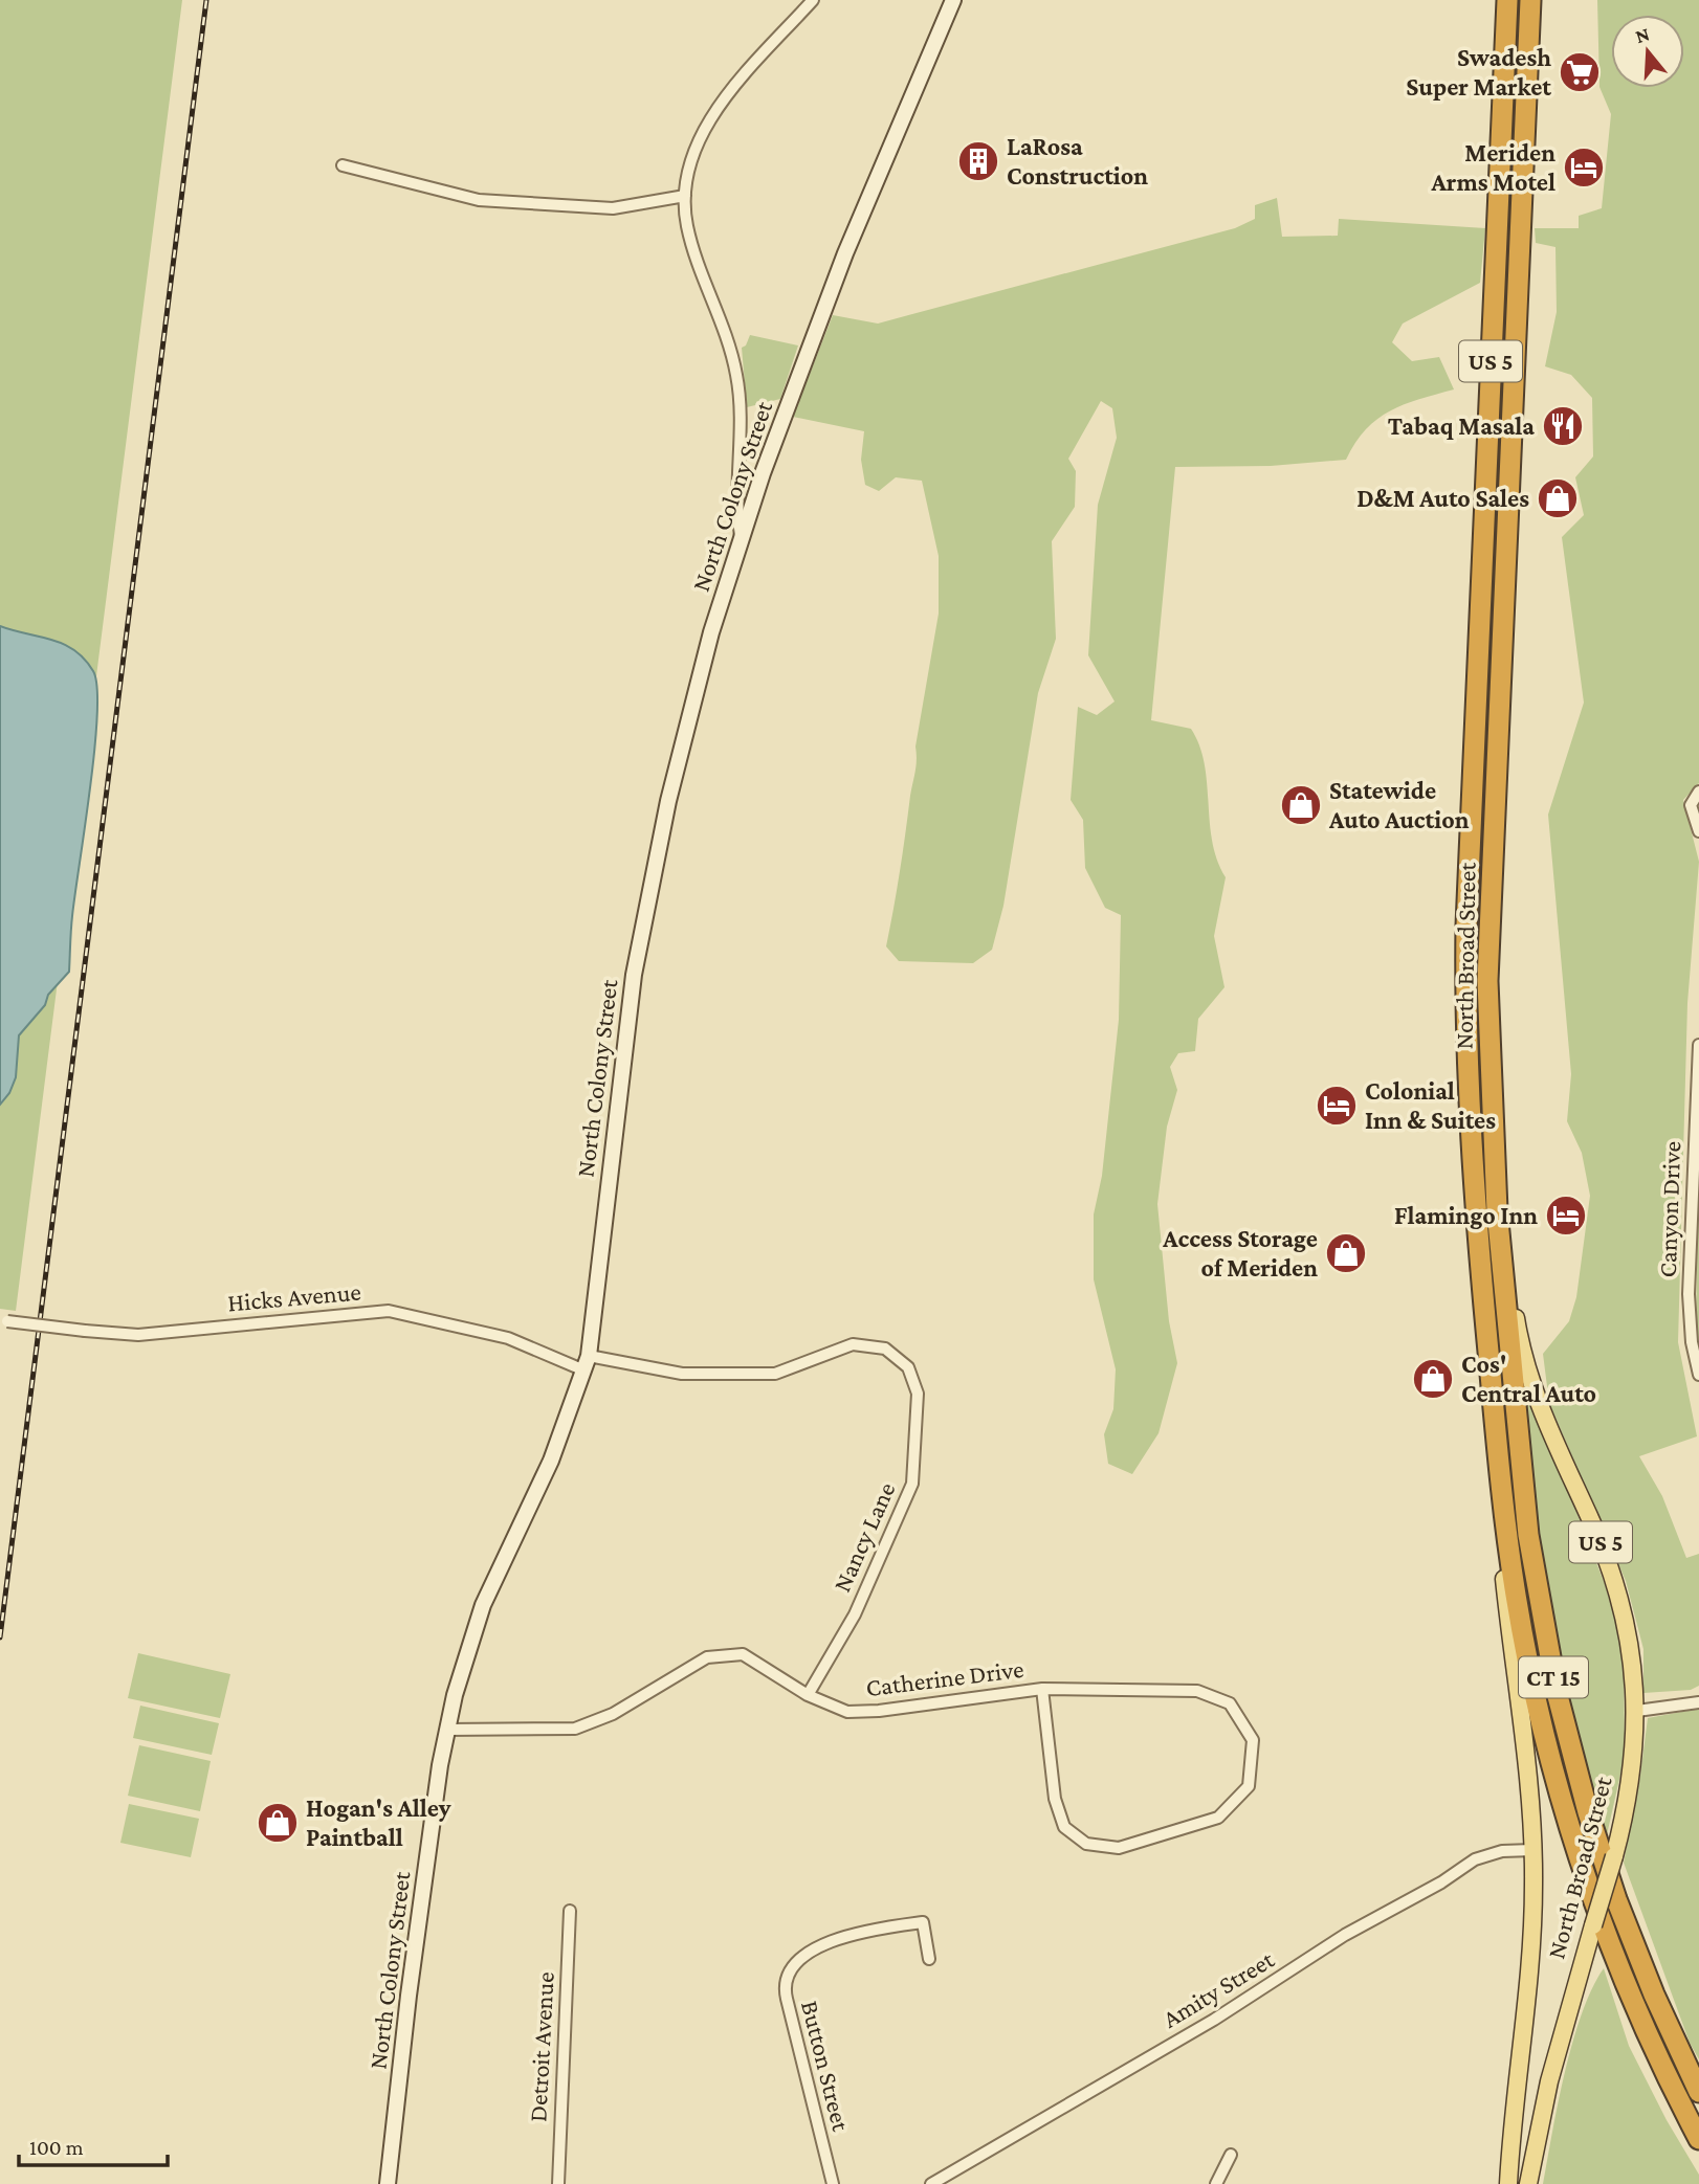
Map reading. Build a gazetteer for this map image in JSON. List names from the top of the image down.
{
  "streets": {
    "highway": ["US 5", "North Broad Street", "CT 15"],
    "main road": ["North Colony Street"],
    "street": [
      "Canyon Drive",
      "Hicks Avenue",
      "Nancy Lane",
      "Catherine Drive",
      "Amity Street",
      "Detroit Avenue",
      "Button Street"
    ]
  },
  "crossings": [
    ["North Colony Street", "Hicks Avenue"],
    ["North Colony Street", "Nancy Lane"],
    ["North Colony Street", "Catherine Drive"],
    ["North Broad Street", "CT 15"],
    ["North Broad Street", "Amity Street"],
    ["Hicks Avenue", "Nancy Lane"],
    ["Nancy Lane", "Catherine Drive"]
  ],
  "places": {
    "supermarket": ["Swadesh Super Market"],
    "building": ["LaRosa Construction"],
    "hotel": ["Meriden Arms Motel", "Colonial Inn & Suites", "Flamingo Inn"],
    "restaurant": ["Tabaq Masala"],
    "shop": [
      "D&M Auto Sales",
      "Statewide Auto Auction",
      "Access Storage of Meriden",
      "Cos' Central Auto",
      "Hogan's Alley Paintball"
    ]
  },
  "scale_bar": "100 m",
  "north": "top"
}
